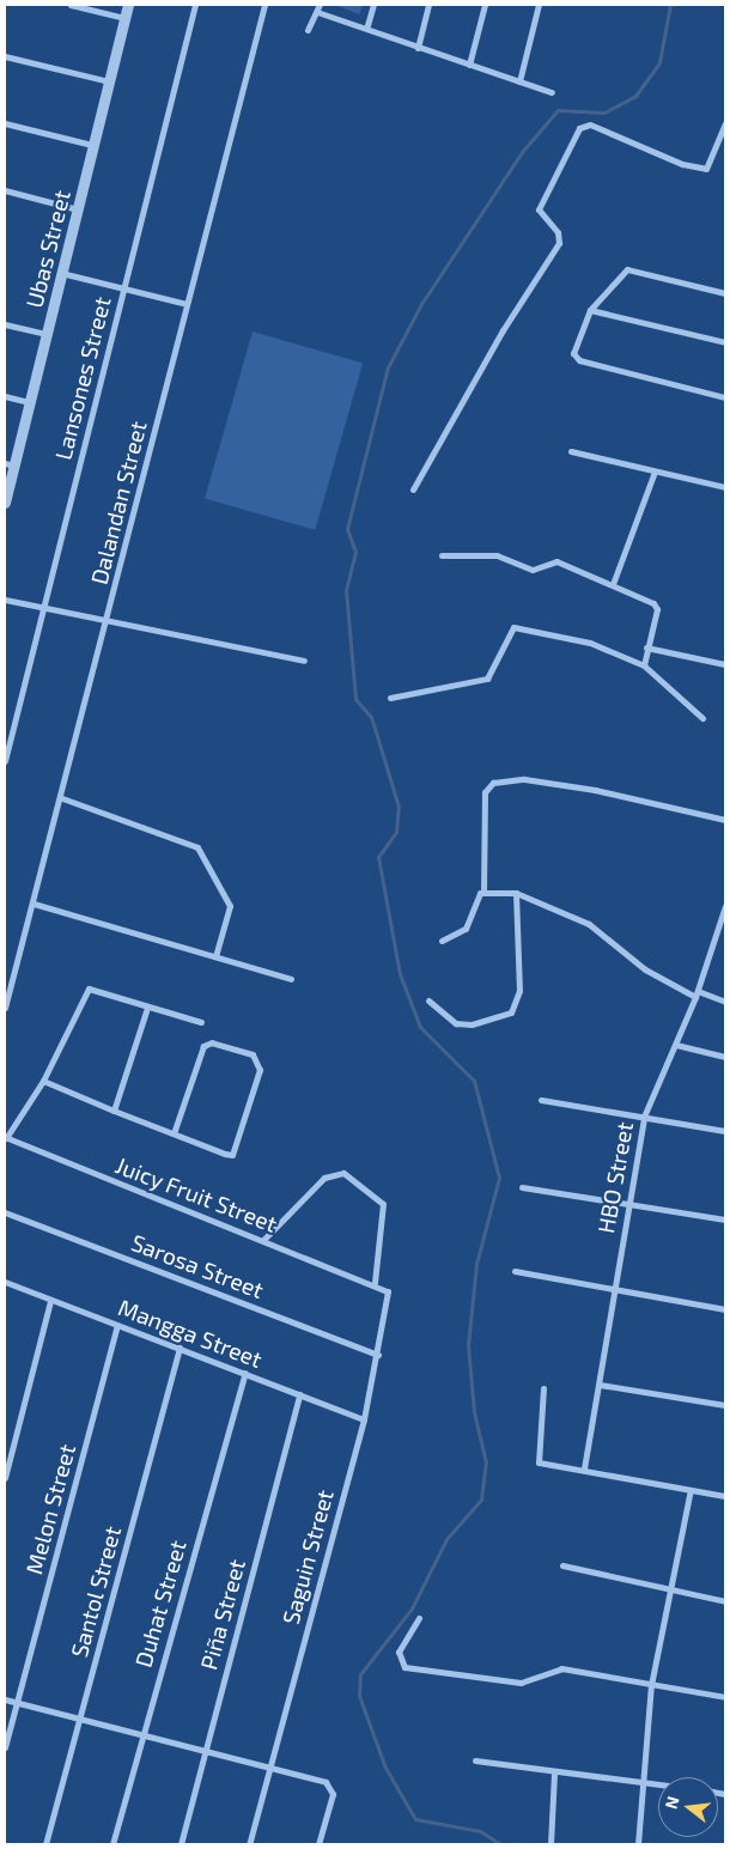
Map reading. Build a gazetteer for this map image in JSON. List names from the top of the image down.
{
  "streets": {
    "street": [
      "Ubas Street",
      "Lansones Street",
      "Dalandan Street",
      "HBO Street",
      "Juicy Fruit Street",
      "Sarosa Street",
      "Mangga Street",
      "Melon Street",
      "Saguin Street",
      "Santol Street",
      "Duhat Street",
      "Piña Street"
    ]
  },
  "crossings": [
    ["Juicy Fruit Street", "Saguin Street"],
    ["Sarosa Street", "Saguin Street"],
    ["Mangga Street", "Melon Street"],
    ["Mangga Street", "Saguin Street"],
    ["Mangga Street", "Santol Street"],
    ["Mangga Street", "Duhat Street"],
    ["Mangga Street", "Piña Street"]
  ],
  "north": "left"
}
